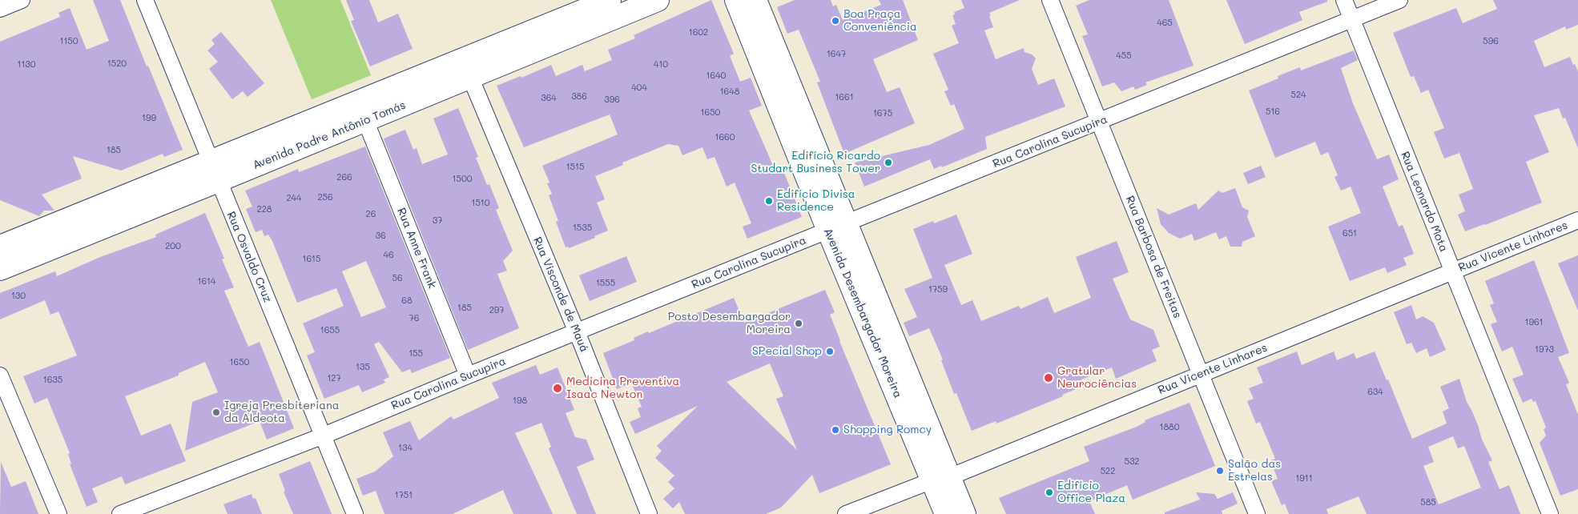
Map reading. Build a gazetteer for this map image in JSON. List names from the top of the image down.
{
  "streets": {
    "main road": ["Avenida Padre Antônio Tomás", "Avenida Desembargador Moreira"],
    "street": [
      "Rua Carolina Sucupira",
      "Rua Leonardo Mota",
      "Rua Vicente Linhares",
      "Rua Anne Frank",
      "Rua Osvaldo Cruz",
      "Rua Barbosa de Freitas",
      "Rua Visconde de Mauá"
    ]
  },
  "crossings": [
    ["Avenida Padre Antônio Tomás", "Rua Anne Frank"],
    ["Avenida Padre Antônio Tomás", "Rua Osvaldo Cruz"],
    ["Avenida Padre Antônio Tomás", "Rua Visconde de Mauá"],
    ["Rua Carolina Sucupira", "Rua Leonardo Mota"],
    ["Rua Carolina Sucupira", "Rua Anne Frank"],
    ["Rua Carolina Sucupira", "Rua Osvaldo Cruz"],
    ["Rua Carolina Sucupira", "Rua Barbosa de Freitas"],
    ["Rua Carolina Sucupira", "Rua Visconde de Mauá"],
    ["Rua Carolina Sucupira", "Avenida Desembargador Moreira"],
    ["Rua Leonardo Mota", "Rua Vicente Linhares"],
    ["Rua Vicente Linhares", "Rua Barbosa de Freitas"],
    ["Rua Vicente Linhares", "Avenida Desembargador Moreira"]
  ],
  "places": [
    "Boa Praça Conveniência",
    "Edifício Ricardo Studart Business Tower",
    "Edifício Divisa Residence",
    "Posto Desembargador Moreira",
    "SPecial Shop",
    "Gratular Neurociências",
    "Medicina Preventiva Isaac Newton",
    "Igreja Presbiteriana da Aldeota",
    "Shopping Romcy",
    "Salão das Estrelas",
    "Edifício Office Plaza"
  ],
  "house_numbers": [
    "465",
    "1602",
    "1150",
    "596",
    "1647",
    "455",
    "1520",
    "1130",
    "410",
    "1640",
    "404",
    "1648",
    "524",
    "386",
    "1661",
    "364",
    "396",
    "516",
    "1650",
    "1675",
    "199",
    "1660",
    "185",
    "1515",
    "266",
    "1500",
    "256",
    "244",
    "1510",
    "228",
    "26",
    "37",
    "1535",
    "651",
    "36",
    "200",
    "46",
    "1615",
    "56",
    "1614",
    "1555",
    "1759",
    "130",
    "68",
    "185",
    "297",
    "76",
    "1961",
    "1655",
    "1973",
    "155",
    "1650",
    "135",
    "127",
    "1635",
    "634",
    "198",
    "1880",
    "134",
    "532",
    "522",
    "1911",
    "1751",
    "585"
  ]
}
